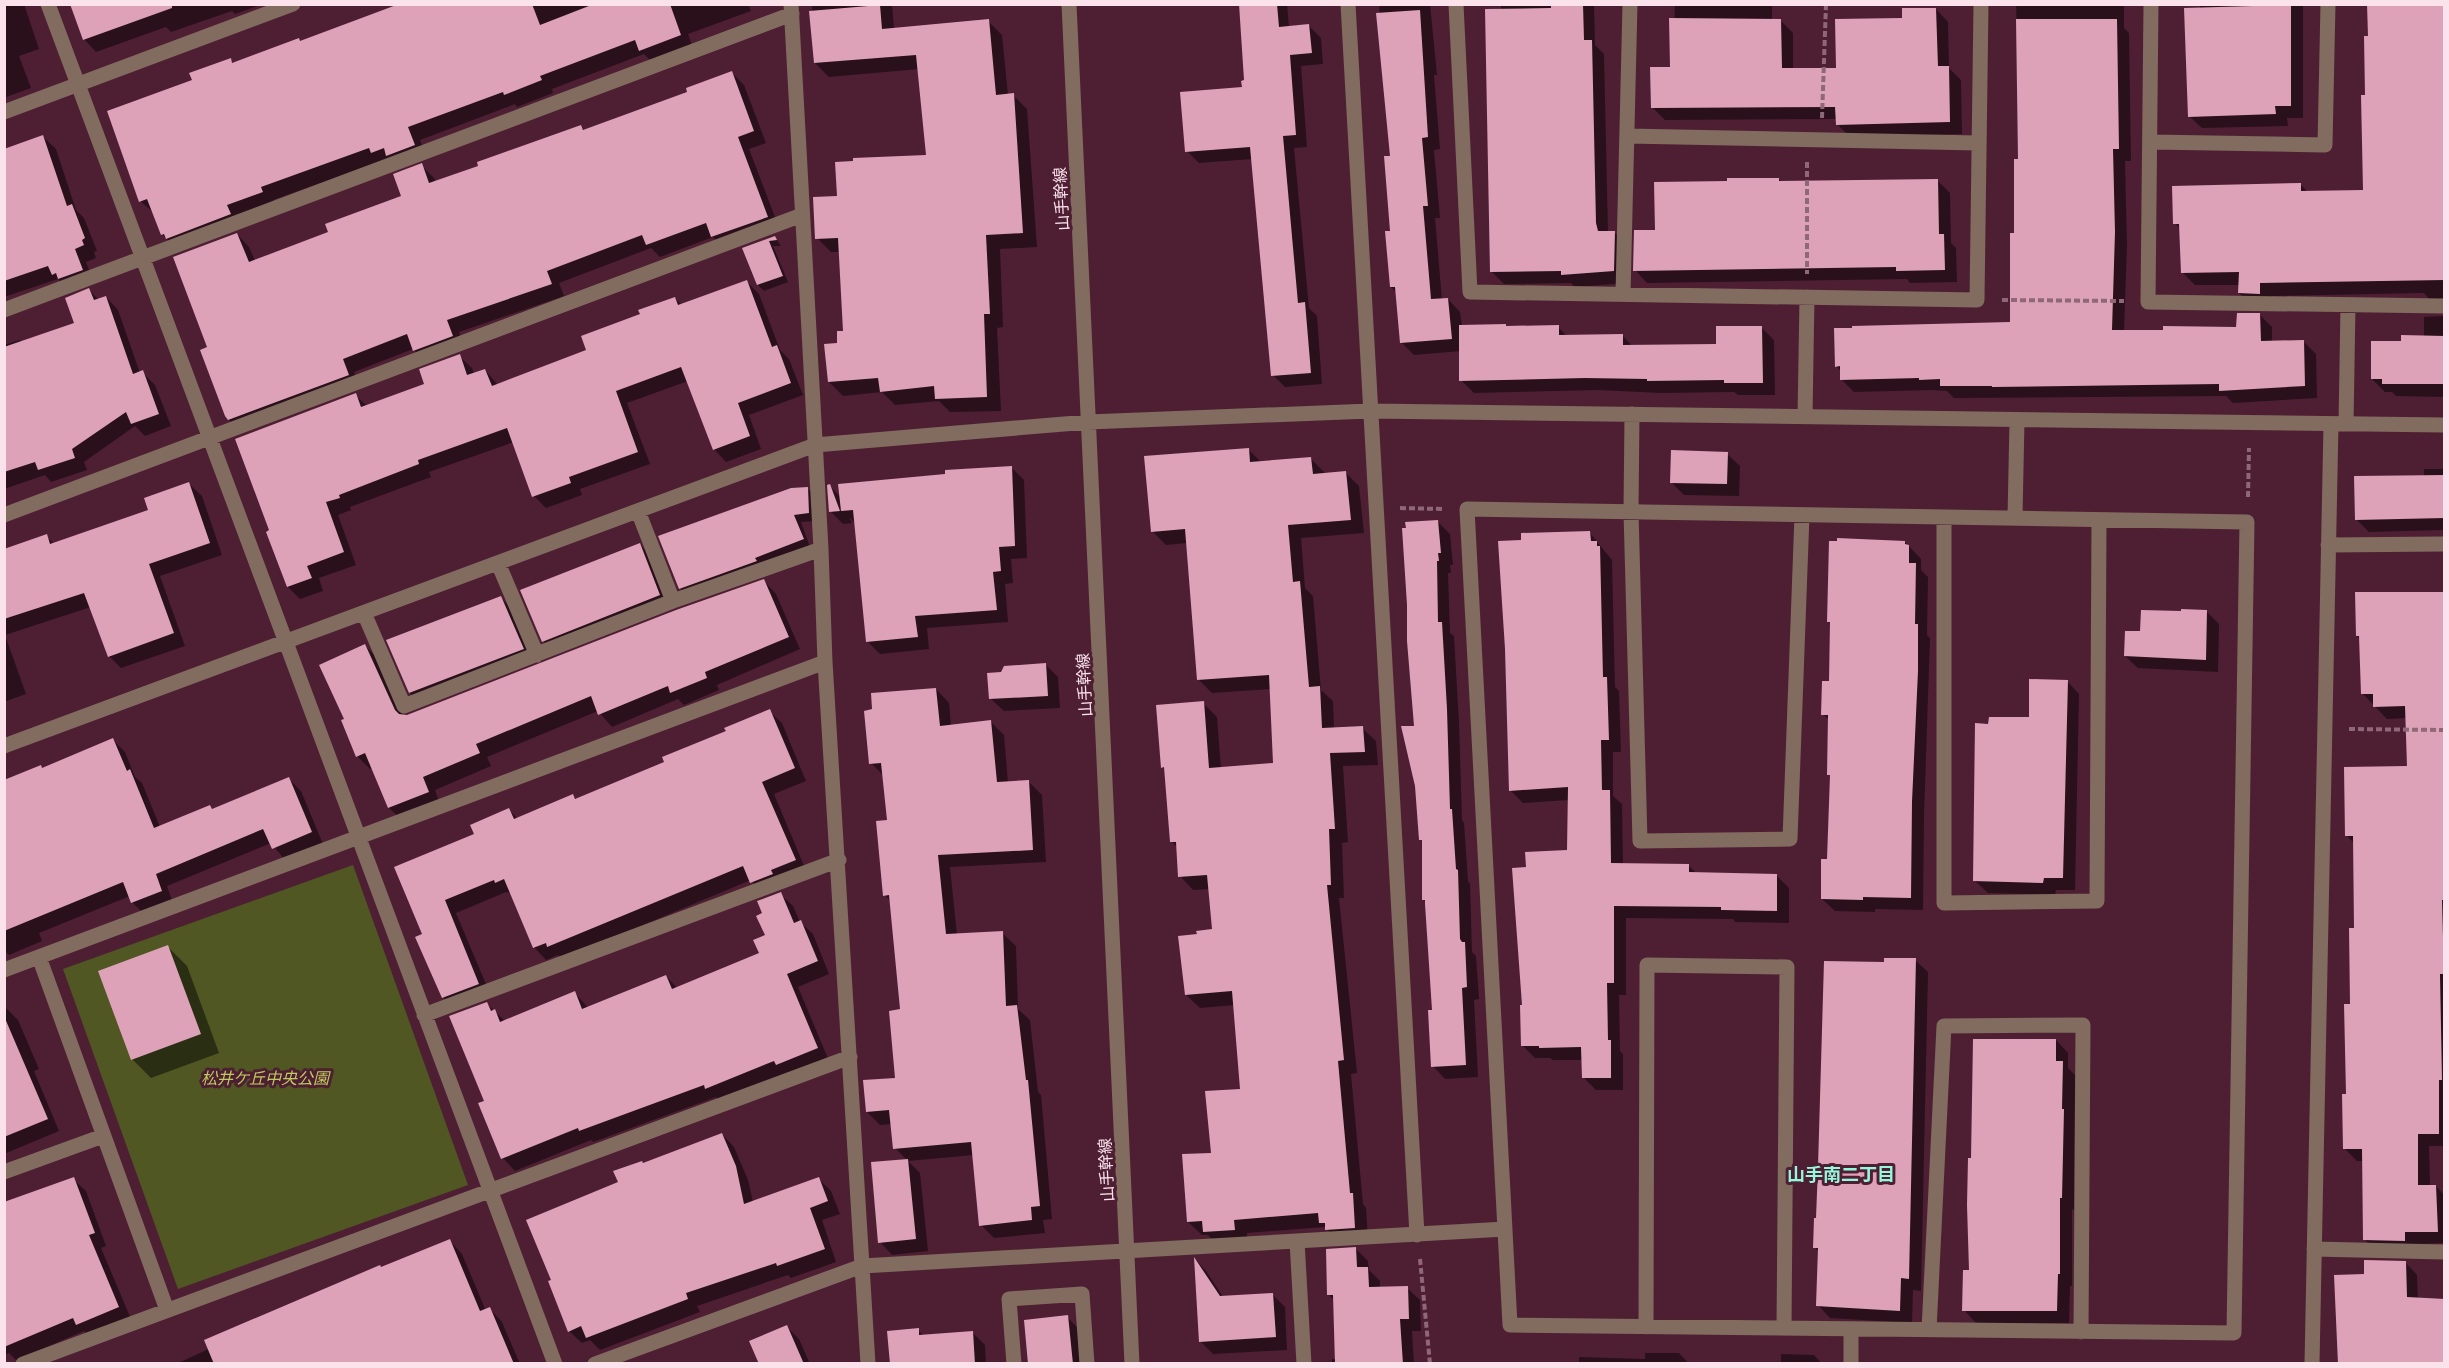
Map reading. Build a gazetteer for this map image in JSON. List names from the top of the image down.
{
  "streets": {
    "street": ["山手幹線"]
  },
  "districts": ["山手南二丁目"],
  "parks": ["松井ケ丘中央公園"]
}
